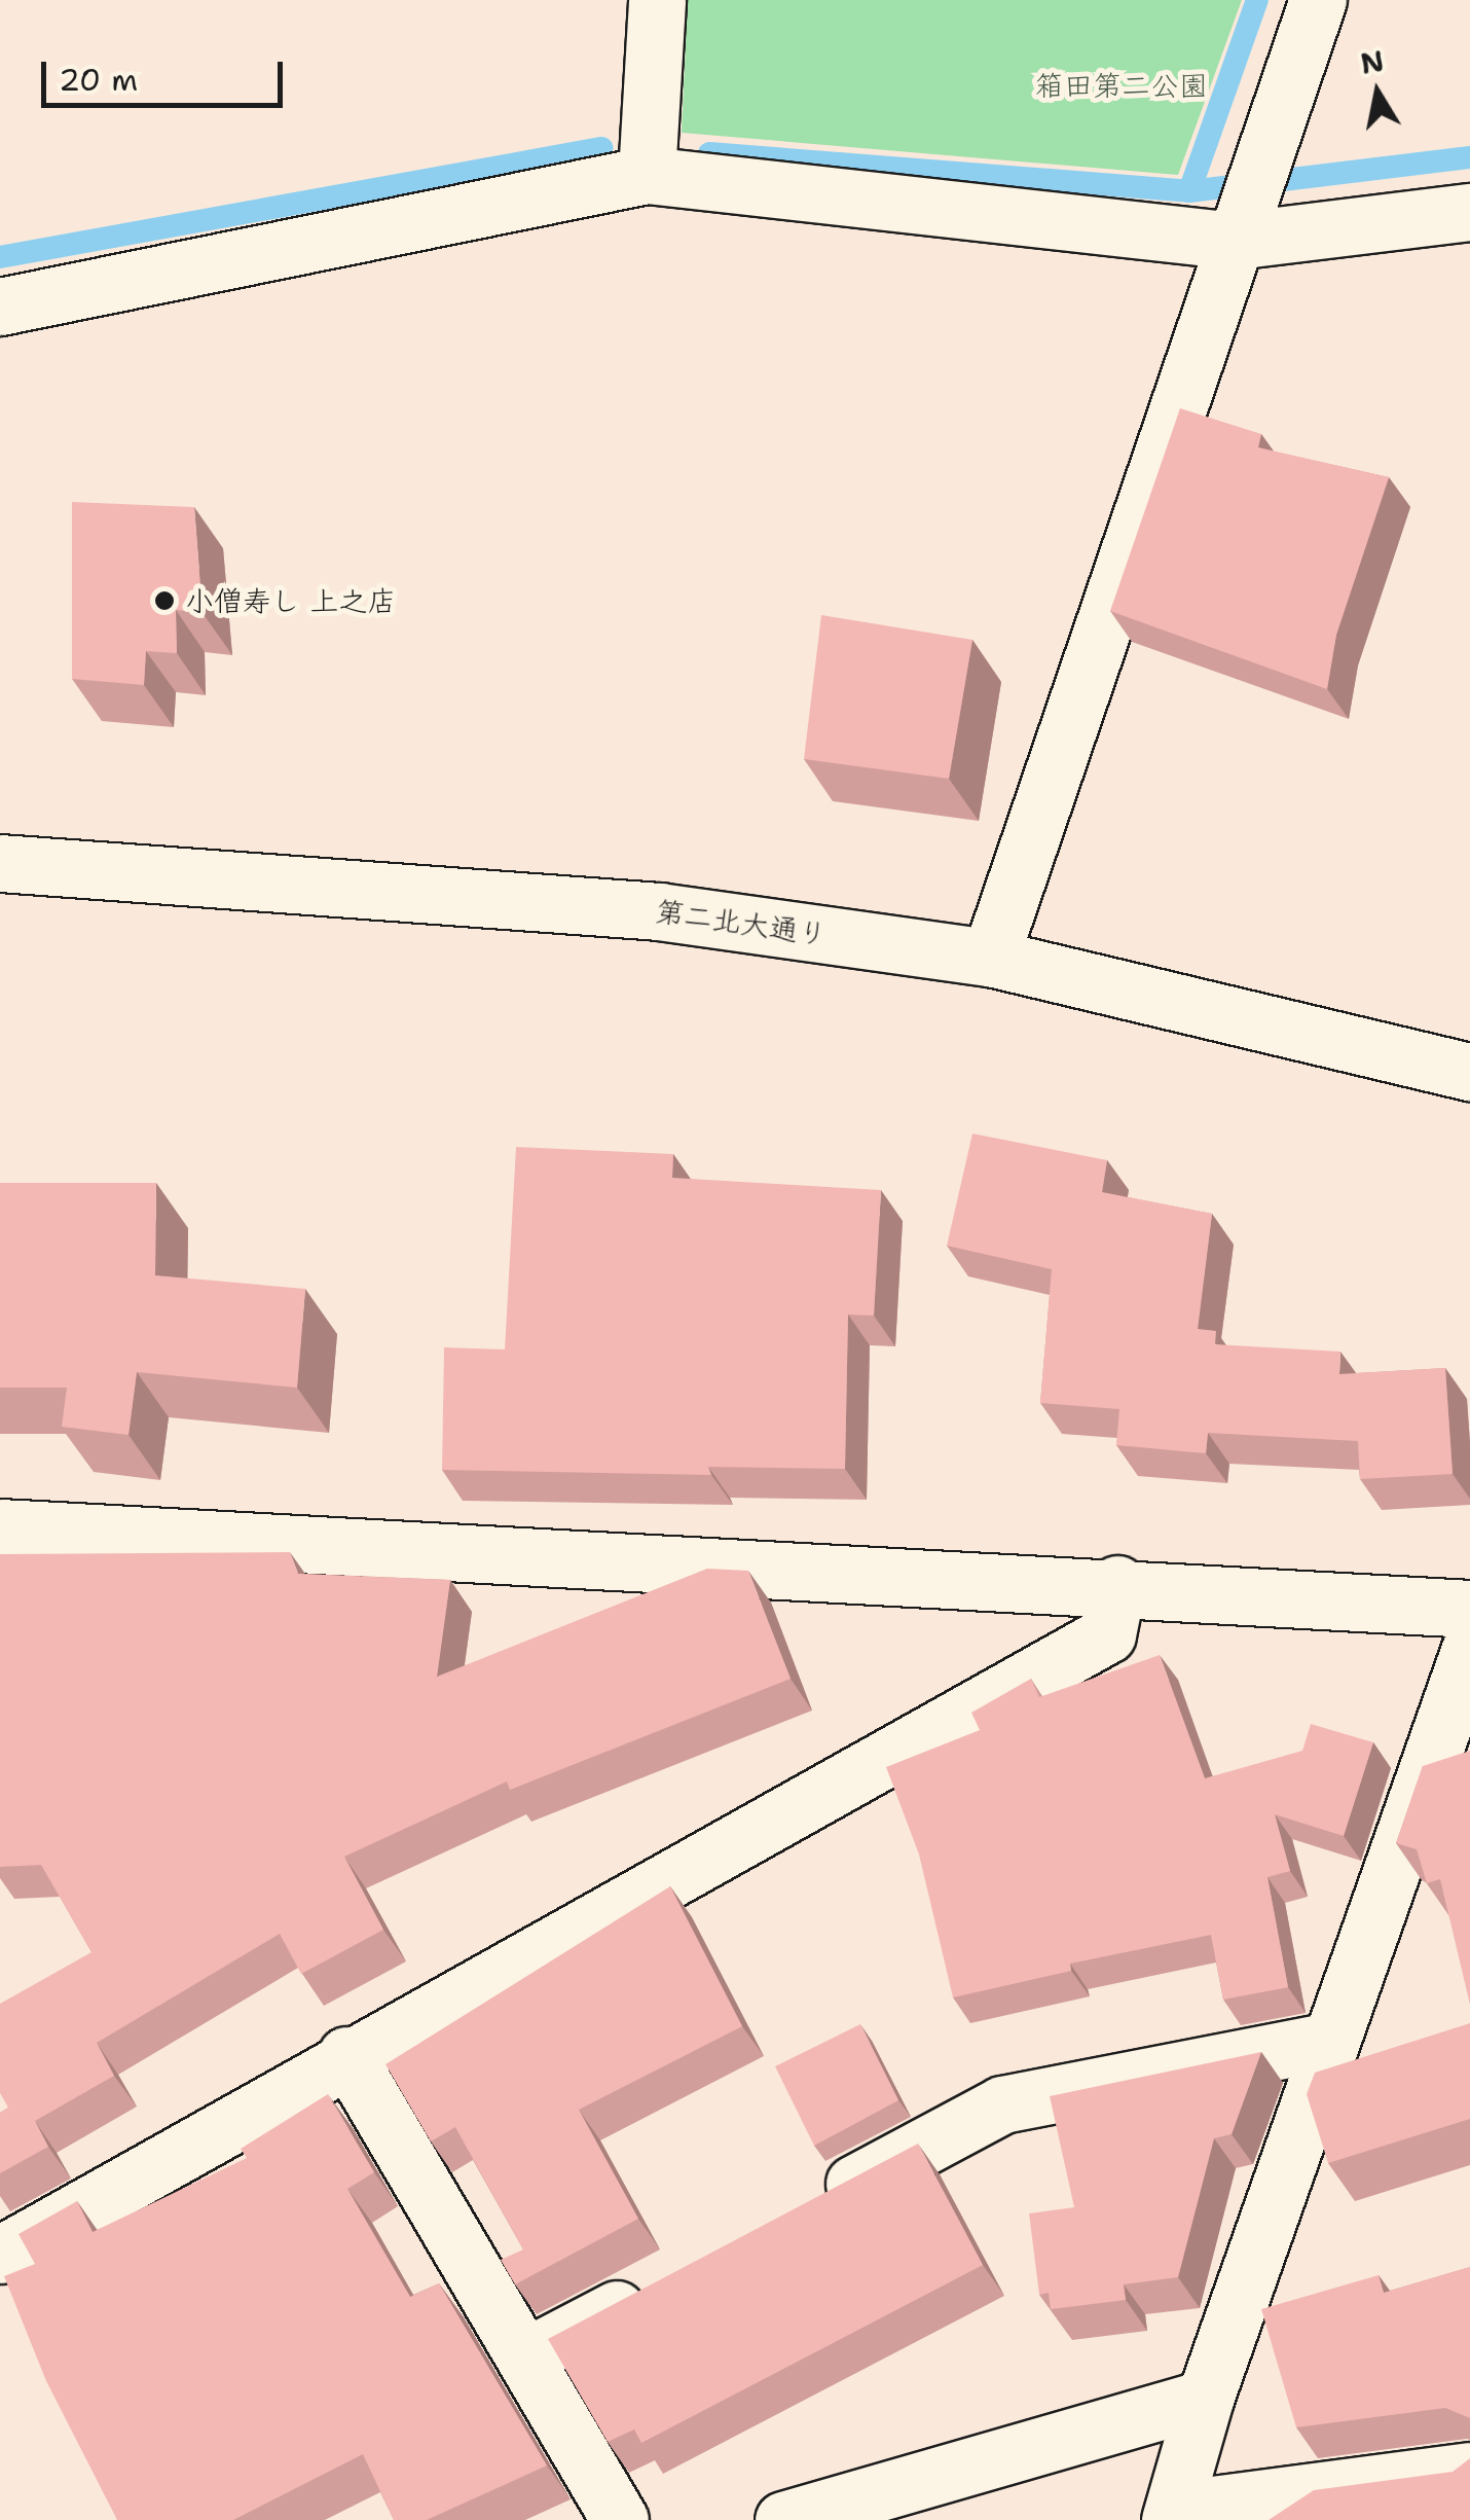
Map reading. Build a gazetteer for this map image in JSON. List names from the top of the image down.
{
  "streets": {
    "street": ["第二北大通り"]
  },
  "parks": ["箱田第二公園"],
  "places": ["小僧寿し 上之店"],
  "scale_bar": "20 m",
  "north": "top"
}
